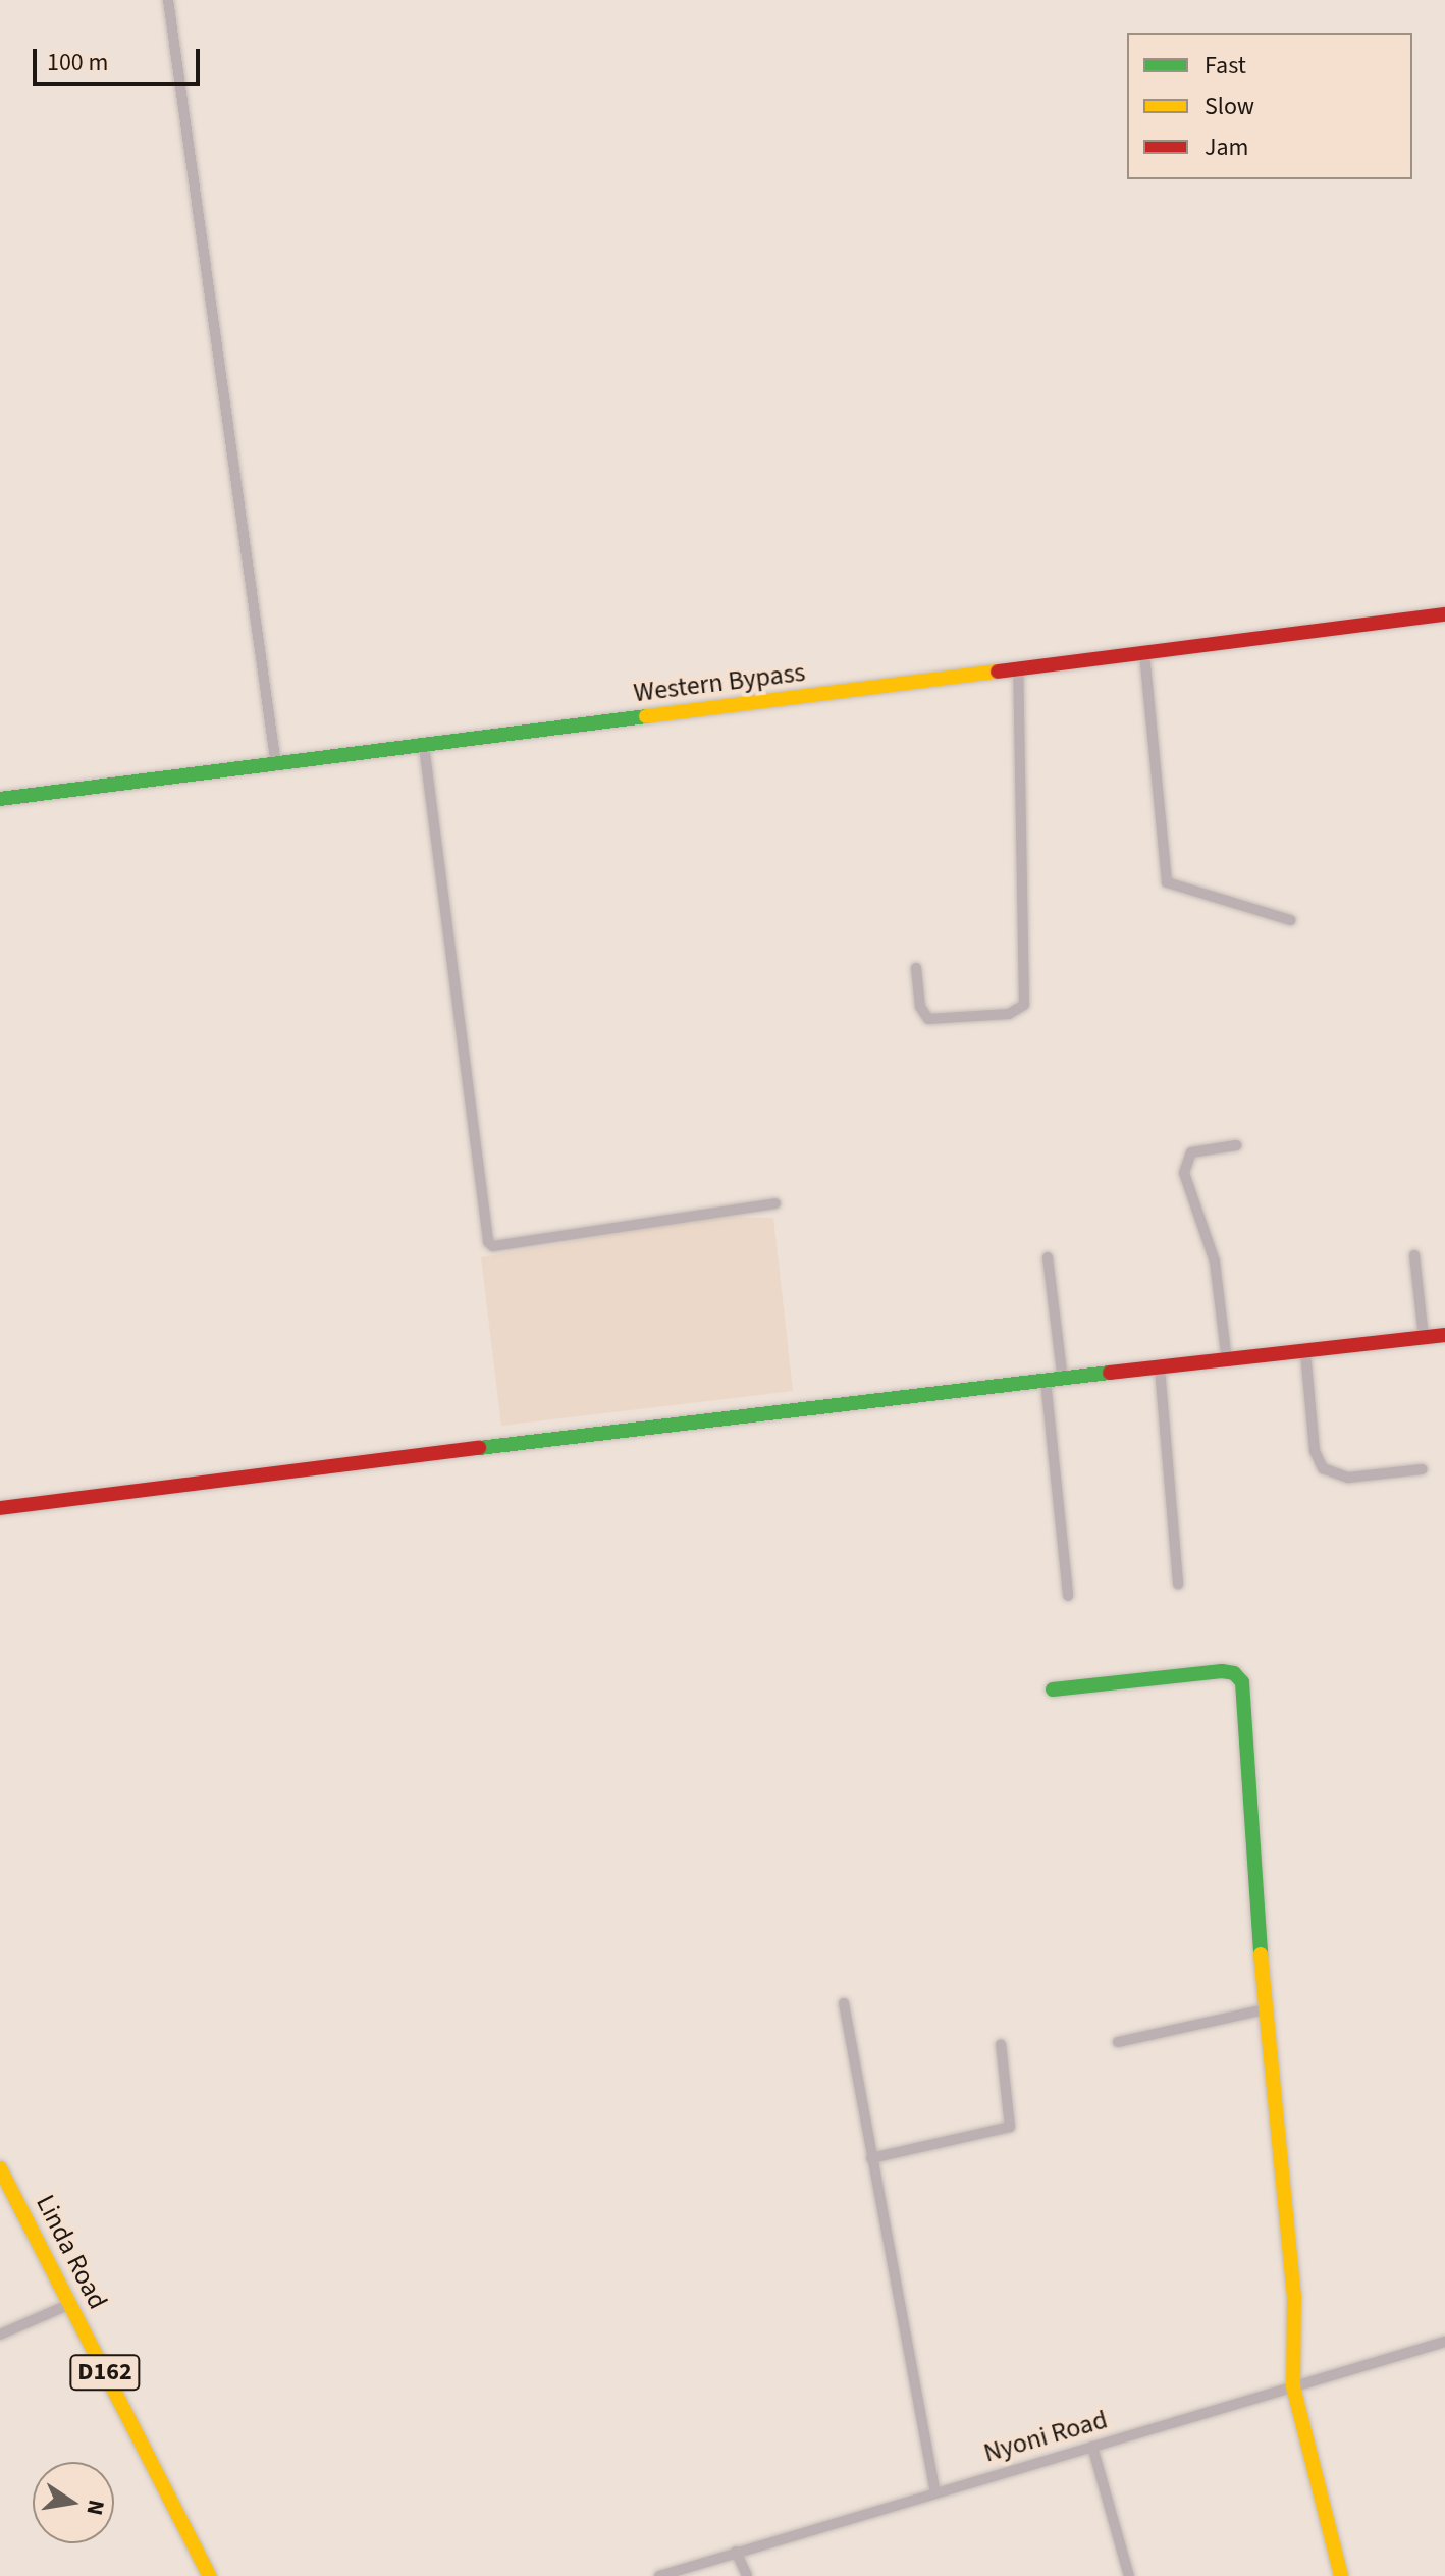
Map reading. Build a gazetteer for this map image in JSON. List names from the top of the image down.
{
  "streets": {
    "street": [
      "Western Bypass",
      "Linda Road",
      "D162",
      "Nyoni Road"
    ]
  },
  "legend": ["Fast", "Slow", "Jam"],
  "scale_bar": "100 m",
  "north": "right"
}
